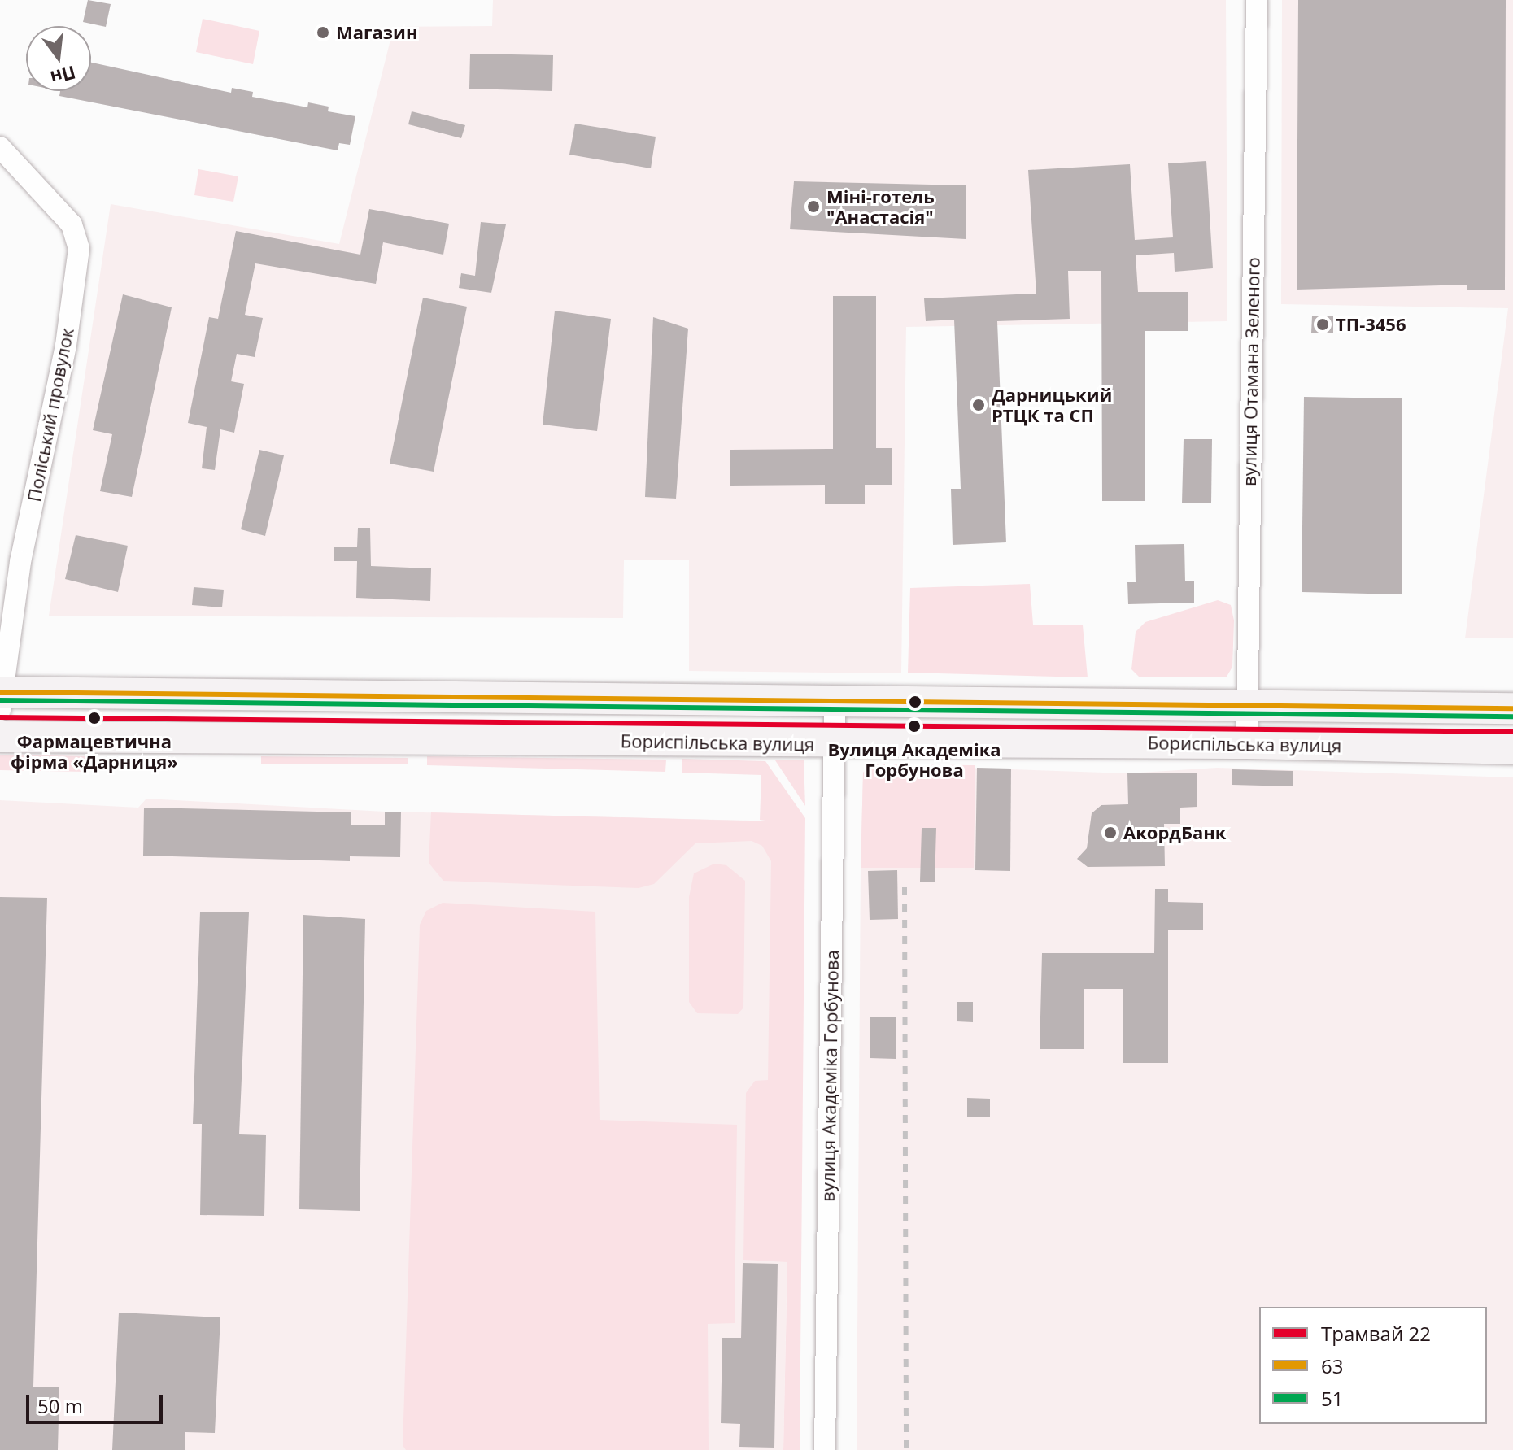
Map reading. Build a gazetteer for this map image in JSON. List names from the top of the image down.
{
  "streets": {
    "main road": ["Бориспільська вулиця"],
    "street": ["вулиця Отамана Зеленого", "Поліський провулок", "вулиця Академіка Горбунова"]
  },
  "crossings": [
    ["вулиця Отамана Зеленого", "Бориспільська вулиця"],
    ["Поліський провулок", "Бориспільська вулиця"],
    ["Бориспільська вулиця", "вулиця Академіка Горбунова"]
  ],
  "places": [
    "Магазин",
    "Міні-готель \"Анастасія\"",
    "ТП-3456",
    "Дарницький РТЦК та СП",
    "Фармацевтична фірма «Дарниця»",
    "Вулиця Академіка Горбунова",
    "АкордБанк"
  ],
  "lines": ["transit line 63", "transit line 51", "tram line 22"],
  "legend": ["Трамвай 22", "63", "51"],
  "scale_bar": "50 m",
  "north": "bottom"
}
